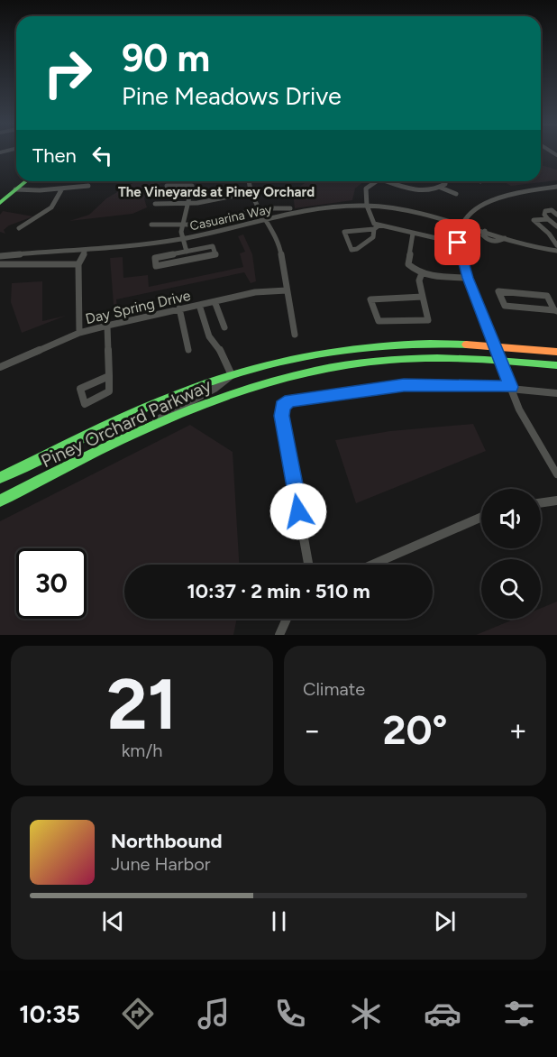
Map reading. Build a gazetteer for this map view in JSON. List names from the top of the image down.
{
  "streets": {
    "street": ["Casuarina Way", "Day Spring Drive", "Piney Orchard Parkway"]
  },
  "districts": ["The Vineyards at Piney Orchard"],
  "page": {
    "turn": ["90 m", "Pine Meadows Drive"],
    "then": "Then",
    "limit": "30",
    "trip": "10:37 · 2 min · 510 m",
    "tile": [
      ["21", "km/h"],
      "Climate"
    ],
    "heat": ["−", "20°", "+"],
    "song": ["Northbound", "June Harbor"],
    "tabs": "10:35"
  }
}
